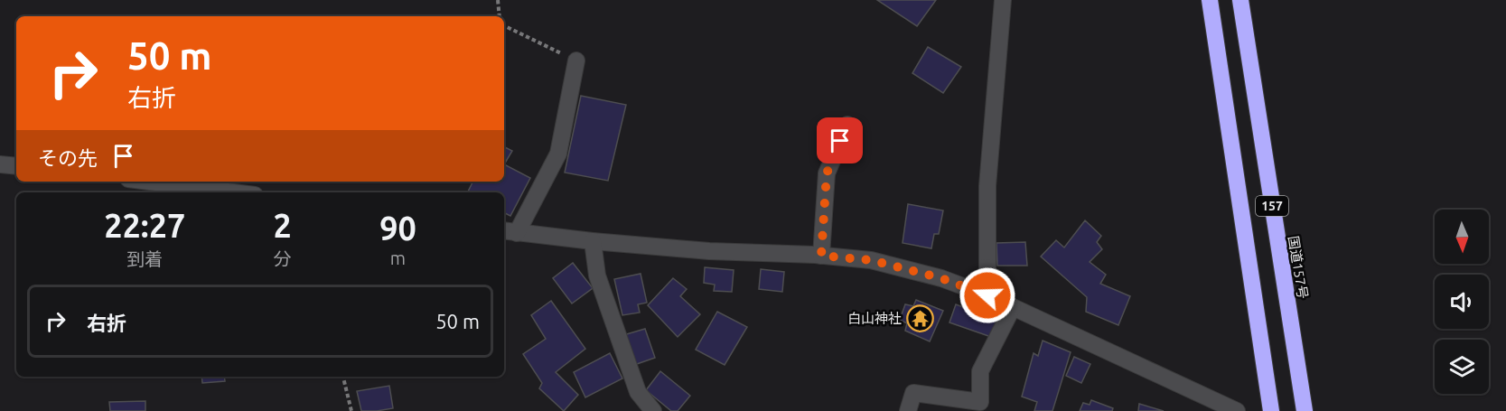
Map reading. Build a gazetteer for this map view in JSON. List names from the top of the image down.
{
  "streets": {
    "highway": ["157", "国道157号"]
  },
  "places": {
    "temple": ["白山神社"]
  },
  "north": "bottom",
  "page": {
    "turn": ["50 m", "右折"],
    "then": "その先",
    "eta": [
      "22:27",
      "到着",
      "2",
      "分",
      "90",
      "m"
    ],
    "list": [
      {
        "name": "右折",
        "value": "50 m"
      }
    ]
  }
}
